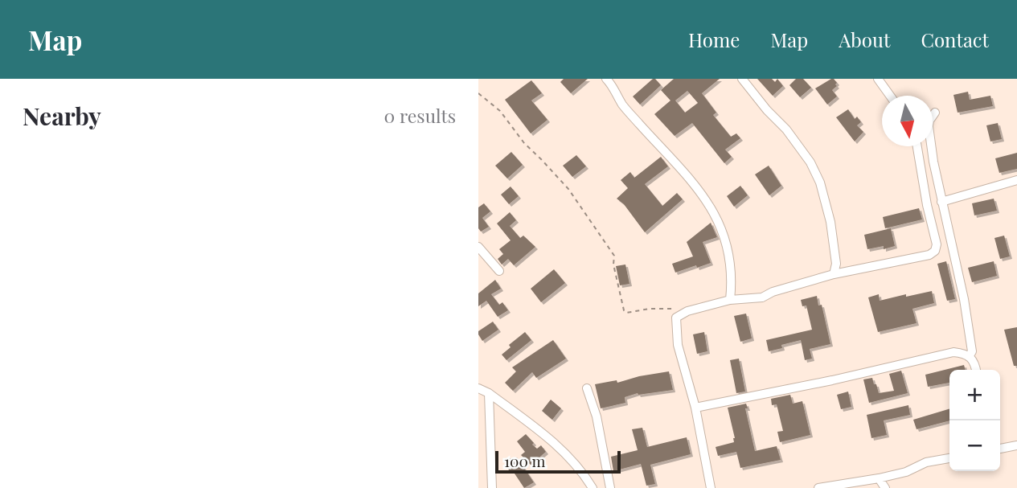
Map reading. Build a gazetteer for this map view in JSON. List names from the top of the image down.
{
  "scale_bar": "100 m",
  "north": "bottom",
  "page": {
    "header": "Map",
    "nav": [
      "Home",
      "Map",
      "About",
      "Contact"
    ],
    "heading": ["Nearby", "0 results"],
    "map_buttons": ["+", "−"],
    "scale": "100 m"
  }
}
